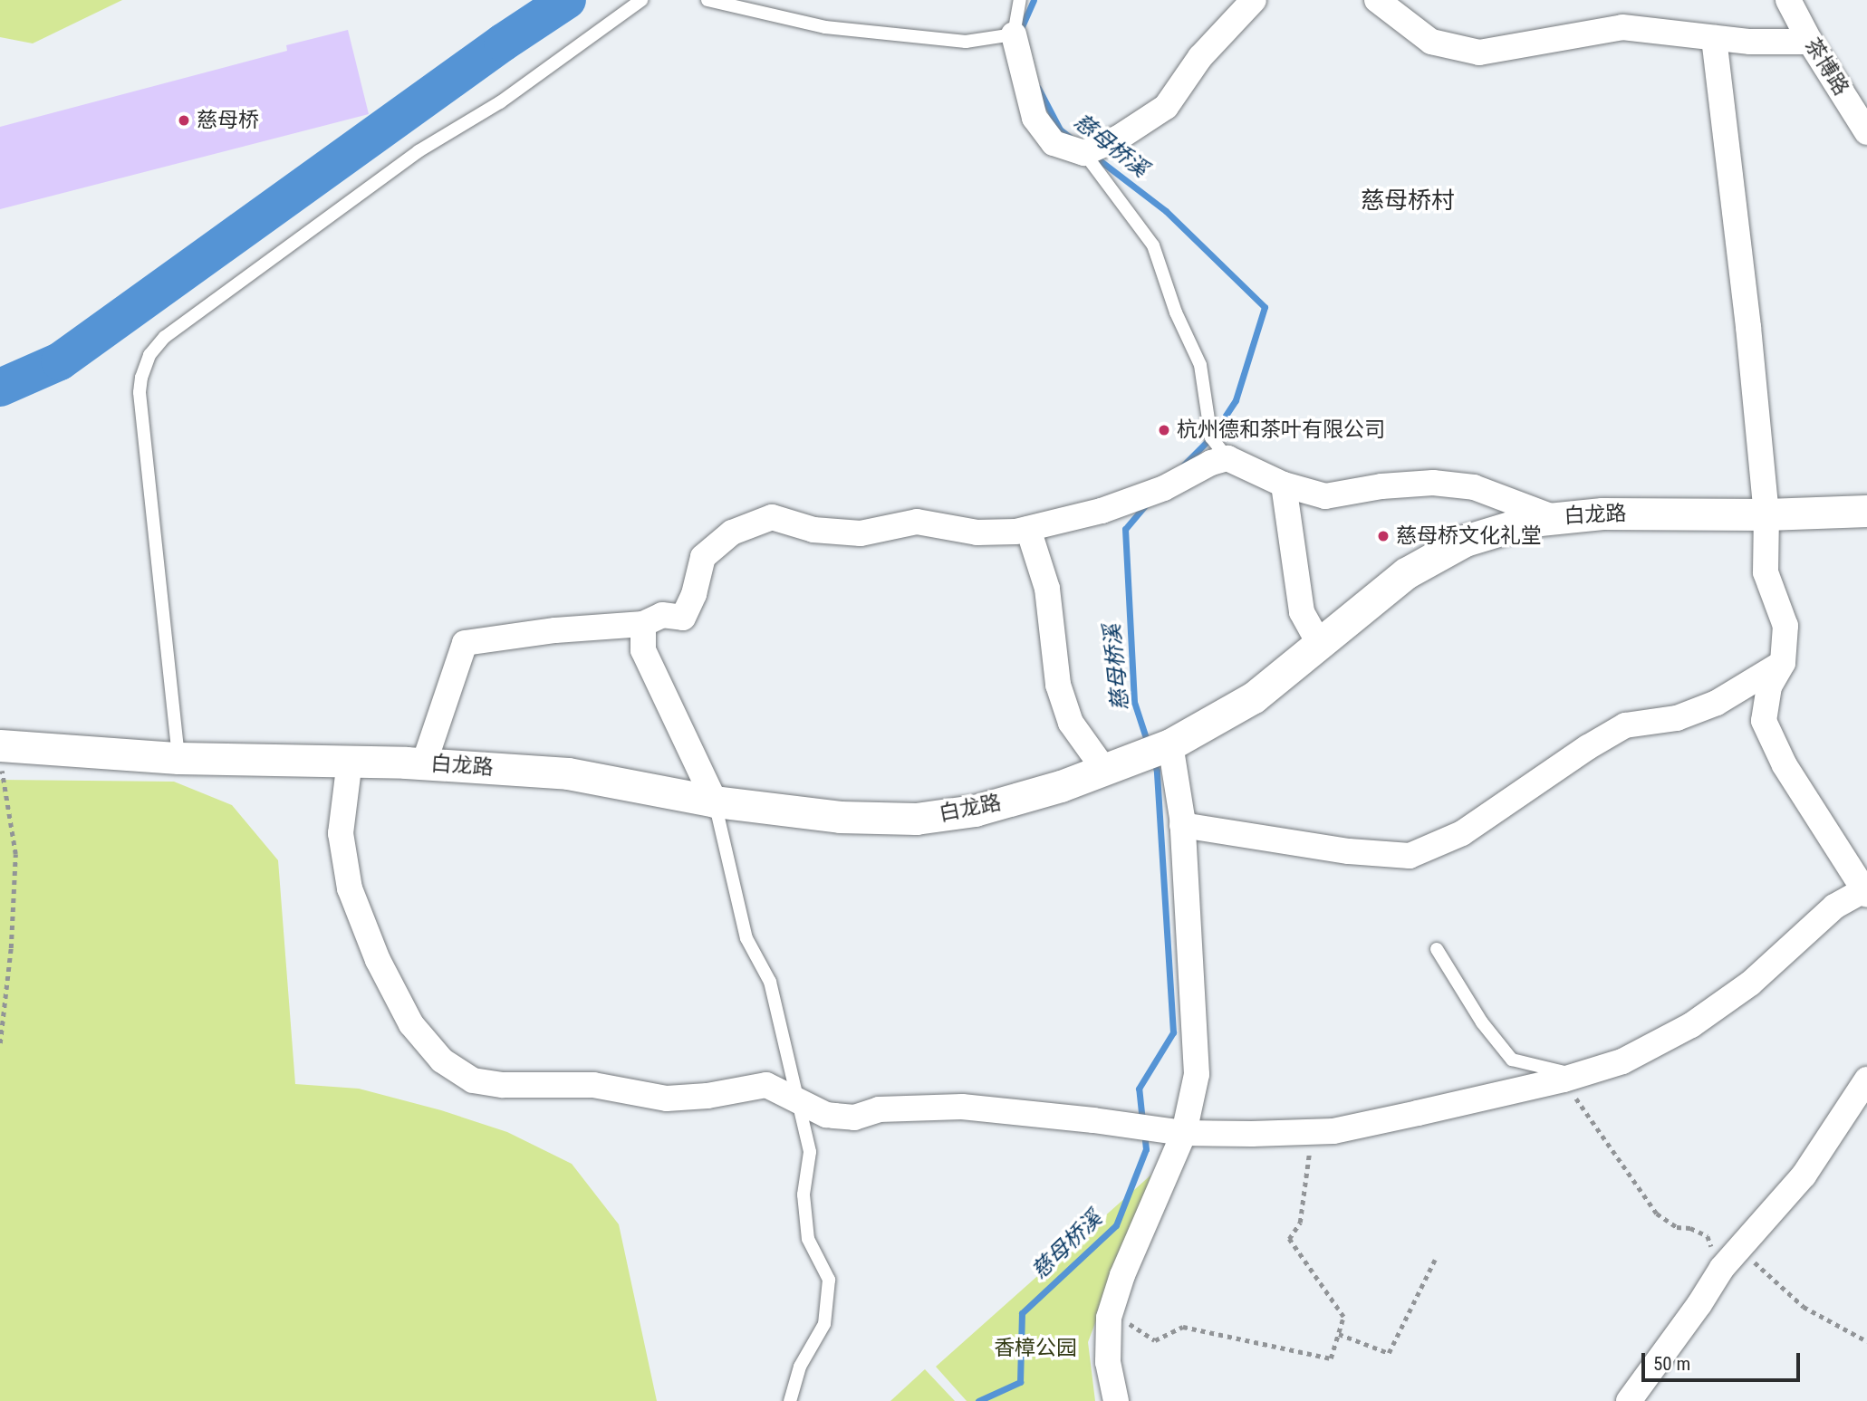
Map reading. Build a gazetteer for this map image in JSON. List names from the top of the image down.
{
  "streets": {
    "street": ["茶博路", "白龙路"]
  },
  "districts": ["慈母桥村"],
  "water": ["慈母桥溪"],
  "parks": ["香樟公园"],
  "places": ["慈母桥", "杭州德和茶叶有限公司", "慈母桥文化礼堂"],
  "scale_bar": "50 m"
}
